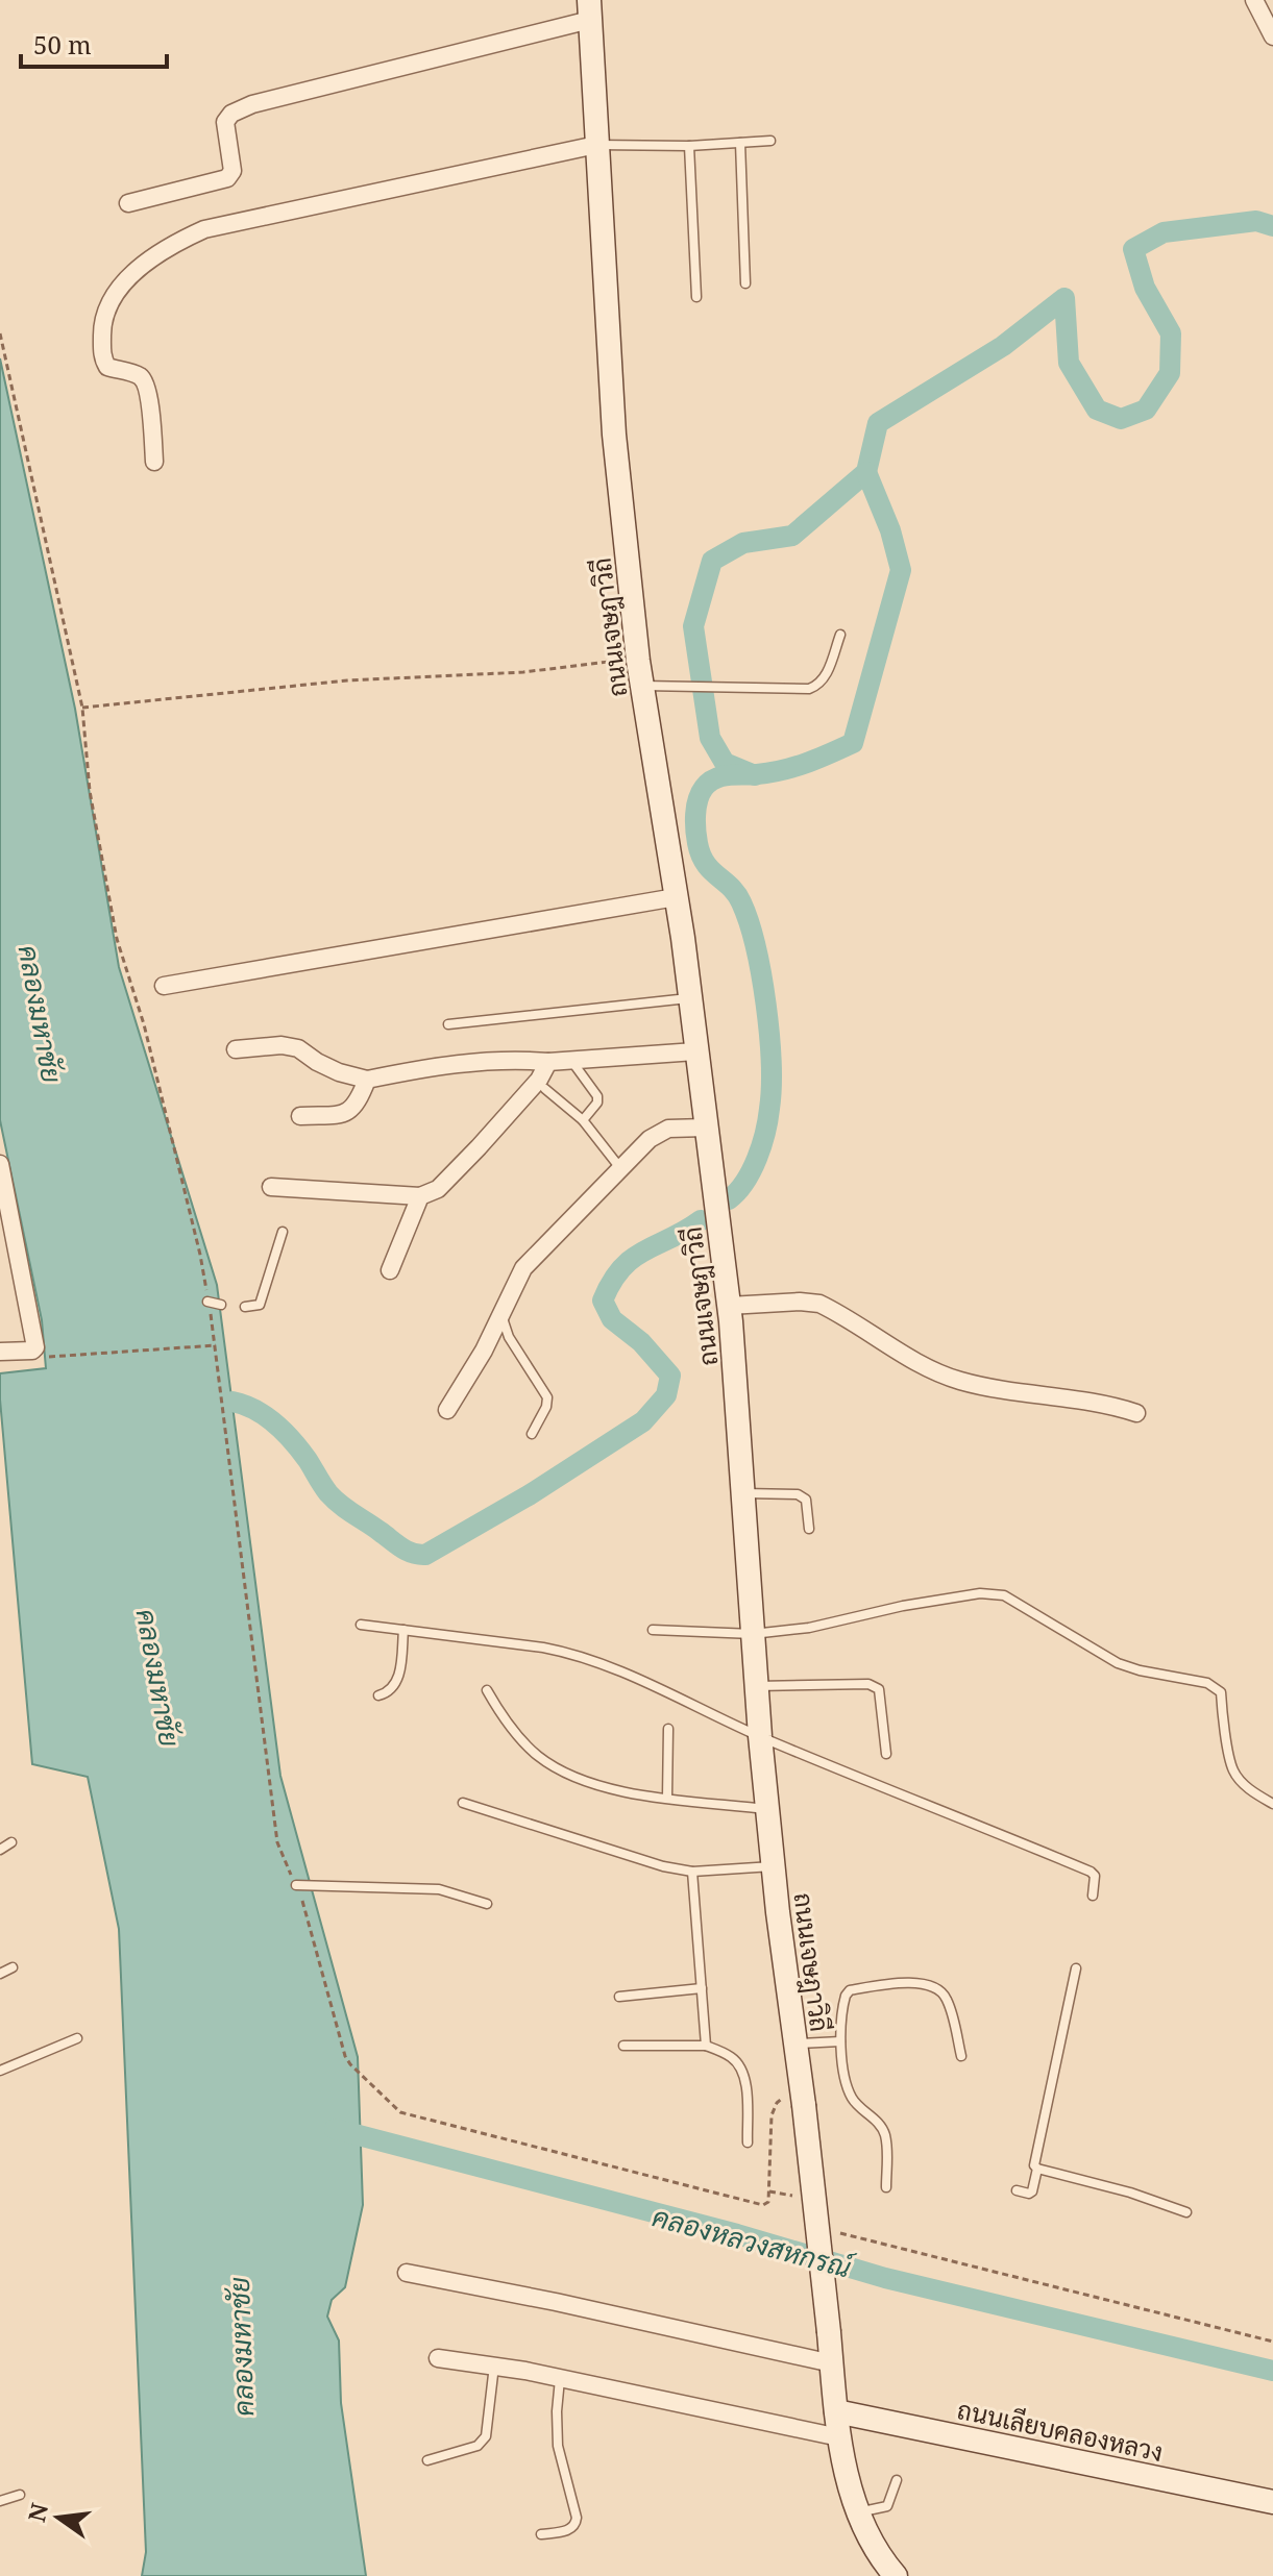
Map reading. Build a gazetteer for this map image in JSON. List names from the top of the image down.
{
  "streets": {
    "street": ["ถนนเจษฎาวิถี", "ถนนเลียบคลองหลวง"]
  },
  "crossings": [
    ["ถนนเจษฎาวิถี", "ถนนเลียบคลองหลวง"]
  ],
  "water": ["คลองมหาชัย", "คลองหลวงสหกรณ์"],
  "scale_bar": "50 m",
  "north": "left"
}
